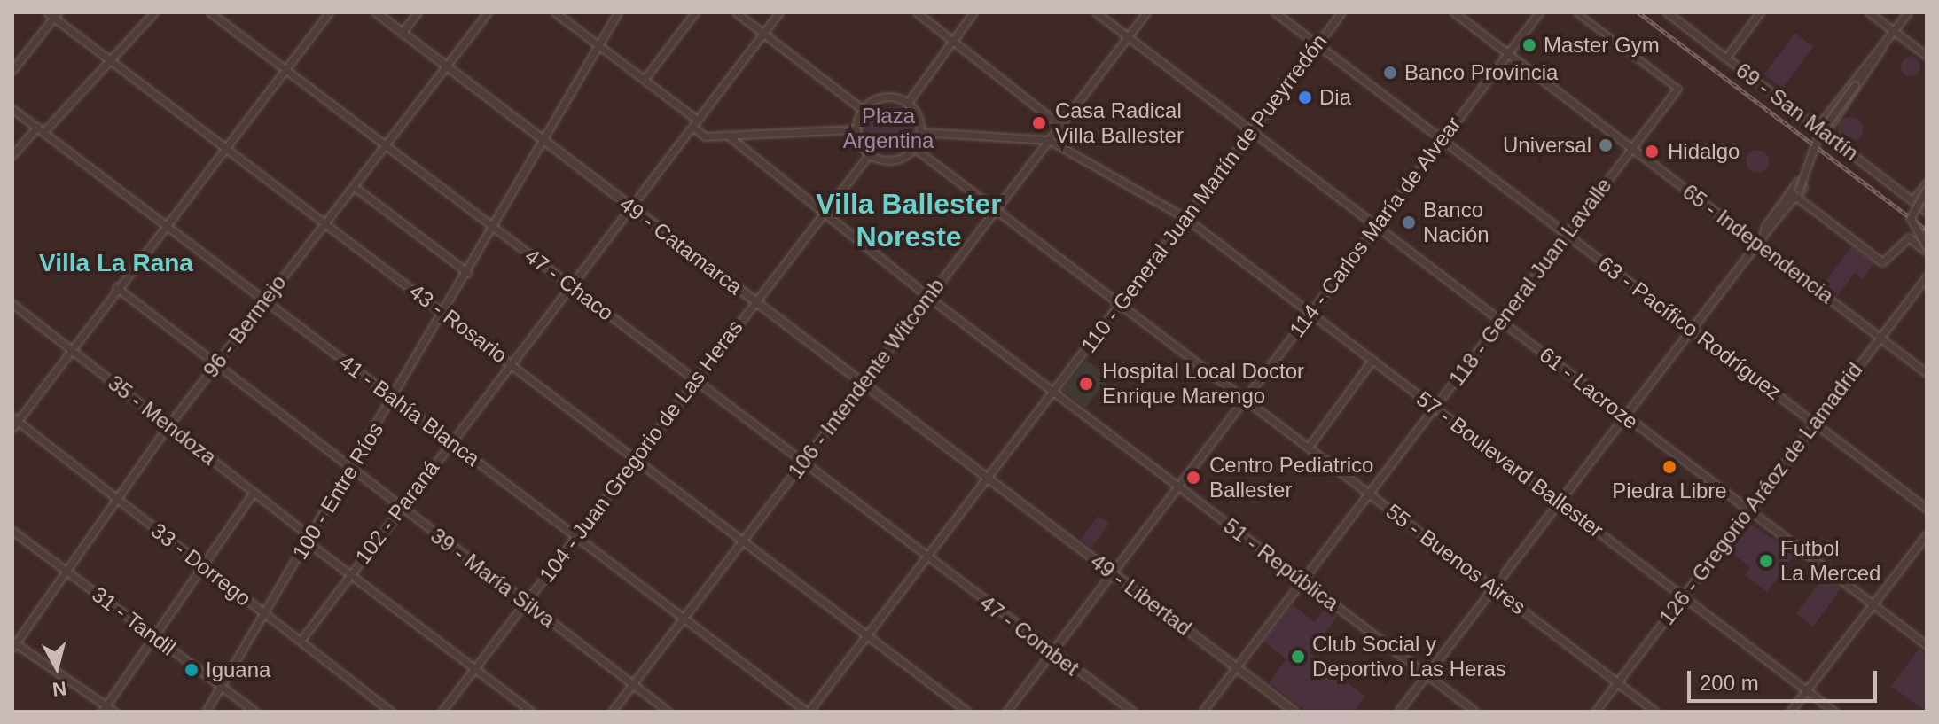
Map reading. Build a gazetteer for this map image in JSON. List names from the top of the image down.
{
  "streets": {
    "street": [
      "69 - San Martín",
      "110 - General Juan Martín de Pueyrredón",
      "114 - Carlos María de Alvear",
      "65 - Independencia",
      "49 - Catamarca",
      "118 - General Juan Lavalle",
      "47 - Chaco",
      "43 - Rosario",
      "96 - Bermejo",
      "63 - Pacífico Rodríguez",
      "106 - Intendente Witcomb",
      "61 - Lacroze",
      "41 - Bahía Blanca",
      "35 - Mendoza",
      "104 - Juan Gregorio de Las Heras",
      "57 - Boulevard Ballester",
      "100 - Entre Ríos",
      "126 - Gregorio Aráoz de Lamadrid",
      "102 - Paraná",
      "55 - Buenos Aires",
      "33 - Dorrego",
      "51 - República",
      "39 - María Silva",
      "49 - Libertad",
      "31 - Tandil",
      "47 - Combet"
    ]
  },
  "crossings": [
    ["110 - General Juan Martín de Pueyrredón", "49 - Catamarca"],
    ["110 - General Juan Martín de Pueyrredón", "47 - Chaco"],
    ["110 - General Juan Martín de Pueyrredón", "43 - Rosario"],
    ["110 - General Juan Martín de Pueyrredón", "63 - Pacífico Rodríguez"],
    ["110 - General Juan Martín de Pueyrredón", "61 - Lacroze"],
    ["110 - General Juan Martín de Pueyrredón", "41 - Bahía Blanca"],
    ["110 - General Juan Martín de Pueyrredón", "57 - Boulevard Ballester"],
    ["110 - General Juan Martín de Pueyrredón", "55 - Buenos Aires"],
    ["110 - General Juan Martín de Pueyrredón", "51 - República"],
    ["110 - General Juan Martín de Pueyrredón", "49 - Libertad"],
    ["110 - General Juan Martín de Pueyrredón", "47 - Combet"],
    ["114 - Carlos María de Alvear", "65 - Independencia"],
    ["114 - Carlos María de Alvear", "63 - Pacífico Rodríguez"],
    ["114 - Carlos María de Alvear", "61 - Lacroze"],
    ["114 - Carlos María de Alvear", "57 - Boulevard Ballester"],
    ["114 - Carlos María de Alvear", "55 - Buenos Aires"],
    ["114 - Carlos María de Alvear", "51 - República"],
    ["114 - Carlos María de Alvear", "49 - Libertad"],
    ["114 - Carlos María de Alvear", "47 - Combet"],
    ["65 - Independencia", "118 - General Juan Lavalle"],
    ["65 - Independencia", "126 - Gregorio Aráoz de Lamadrid"],
    ["49 - Catamarca", "96 - Bermejo"],
    ["49 - Catamarca", "106 - Intendente Witcomb"],
    ["49 - Catamarca", "104 - Juan Gregorio de Las Heras"],
    ["49 - Catamarca", "100 - Entre Ríos"],
    ["49 - Catamarca", "102 - Paraná"],
    ["49 - Catamarca", "49 - Libertad"],
    ["118 - General Juan Lavalle", "63 - Pacífico Rodríguez"],
    ["118 - General Juan Lavalle", "61 - Lacroze"],
    ["118 - General Juan Lavalle", "57 - Boulevard Ballester"],
    ["118 - General Juan Lavalle", "55 - Buenos Aires"],
    ["118 - General Juan Lavalle", "51 - República"],
    ["118 - General Juan Lavalle", "49 - Libertad"],
    ["47 - Chaco", "96 - Bermejo"],
    ["47 - Chaco", "106 - Intendente Witcomb"],
    ["47 - Chaco", "104 - Juan Gregorio de Las Heras"],
    ["47 - Chaco", "100 - Entre Ríos"],
    ["47 - Chaco", "102 - Paraná"],
    ["47 - Chaco", "47 - Combet"],
    ["43 - Rosario", "96 - Bermejo"],
    ["43 - Rosario", "106 - Intendente Witcomb"],
    ["43 - Rosario", "104 - Juan Gregorio de Las Heras"],
    ["43 - Rosario", "100 - Entre Ríos"],
    ["43 - Rosario", "102 - Paraná"],
    ["96 - Bermejo", "41 - Bahía Blanca"],
    ["96 - Bermejo", "35 - Mendoza"],
    ["96 - Bermejo", "33 - Dorrego"],
    ["96 - Bermejo", "39 - María Silva"],
    ["96 - Bermejo", "31 - Tandil"],
    ["63 - Pacífico Rodríguez", "126 - Gregorio Aráoz de Lamadrid"],
    ["106 - Intendente Witcomb", "61 - Lacroze"],
    ["106 - Intendente Witcomb", "41 - Bahía Blanca"],
    ["106 - Intendente Witcomb", "57 - Boulevard Ballester"],
    ["106 - Intendente Witcomb", "55 - Buenos Aires"],
    ["106 - Intendente Witcomb", "51 - República"],
    ["106 - Intendente Witcomb", "39 - María Silva"],
    ["61 - Lacroze", "126 - Gregorio Aráoz de Lamadrid"],
    ["41 - Bahía Blanca", "104 - Juan Gregorio de Las Heras"],
    ["41 - Bahía Blanca", "100 - Entre Ríos"],
    ["41 - Bahía Blanca", "102 - Paraná"],
    ["35 - Mendoza", "104 - Juan Gregorio de Las Heras"],
    ["35 - Mendoza", "100 - Entre Ríos"],
    ["35 - Mendoza", "102 - Paraná"],
    ["104 - Juan Gregorio de Las Heras", "55 - Buenos Aires"],
    ["104 - Juan Gregorio de Las Heras", "51 - República"],
    ["104 - Juan Gregorio de Las Heras", "39 - María Silva"],
    ["57 - Boulevard Ballester", "126 - Gregorio Aráoz de Lamadrid"],
    ["100 - Entre Ríos", "33 - Dorrego"],
    ["100 - Entre Ríos", "39 - María Silva"],
    ["100 - Entre Ríos", "31 - Tandil"],
    ["126 - Gregorio Aráoz de Lamadrid", "55 - Buenos Aires"],
    ["102 - Paraná", "33 - Dorrego"],
    ["102 - Paraná", "39 - María Silva"]
  ],
  "districts": ["Villa Ballester Noreste", "Villa La Rana"],
  "parks": ["Plaza Argentina"],
  "places": [
    "Master Gym",
    "Banco Provincia",
    "Dia",
    "Casa Radical Villa Ballester",
    "Universal",
    "Hidalgo",
    "Banco Nación",
    "Hospital Local Doctor Enrique Marengo",
    "Piedra Libre",
    "Centro Pediatrico Ballester",
    "Futbol La Merced",
    "Club Social y Deportivo Las Heras",
    "Iguana"
  ],
  "scale_bar": "200 m",
  "north": "bottom"
}
